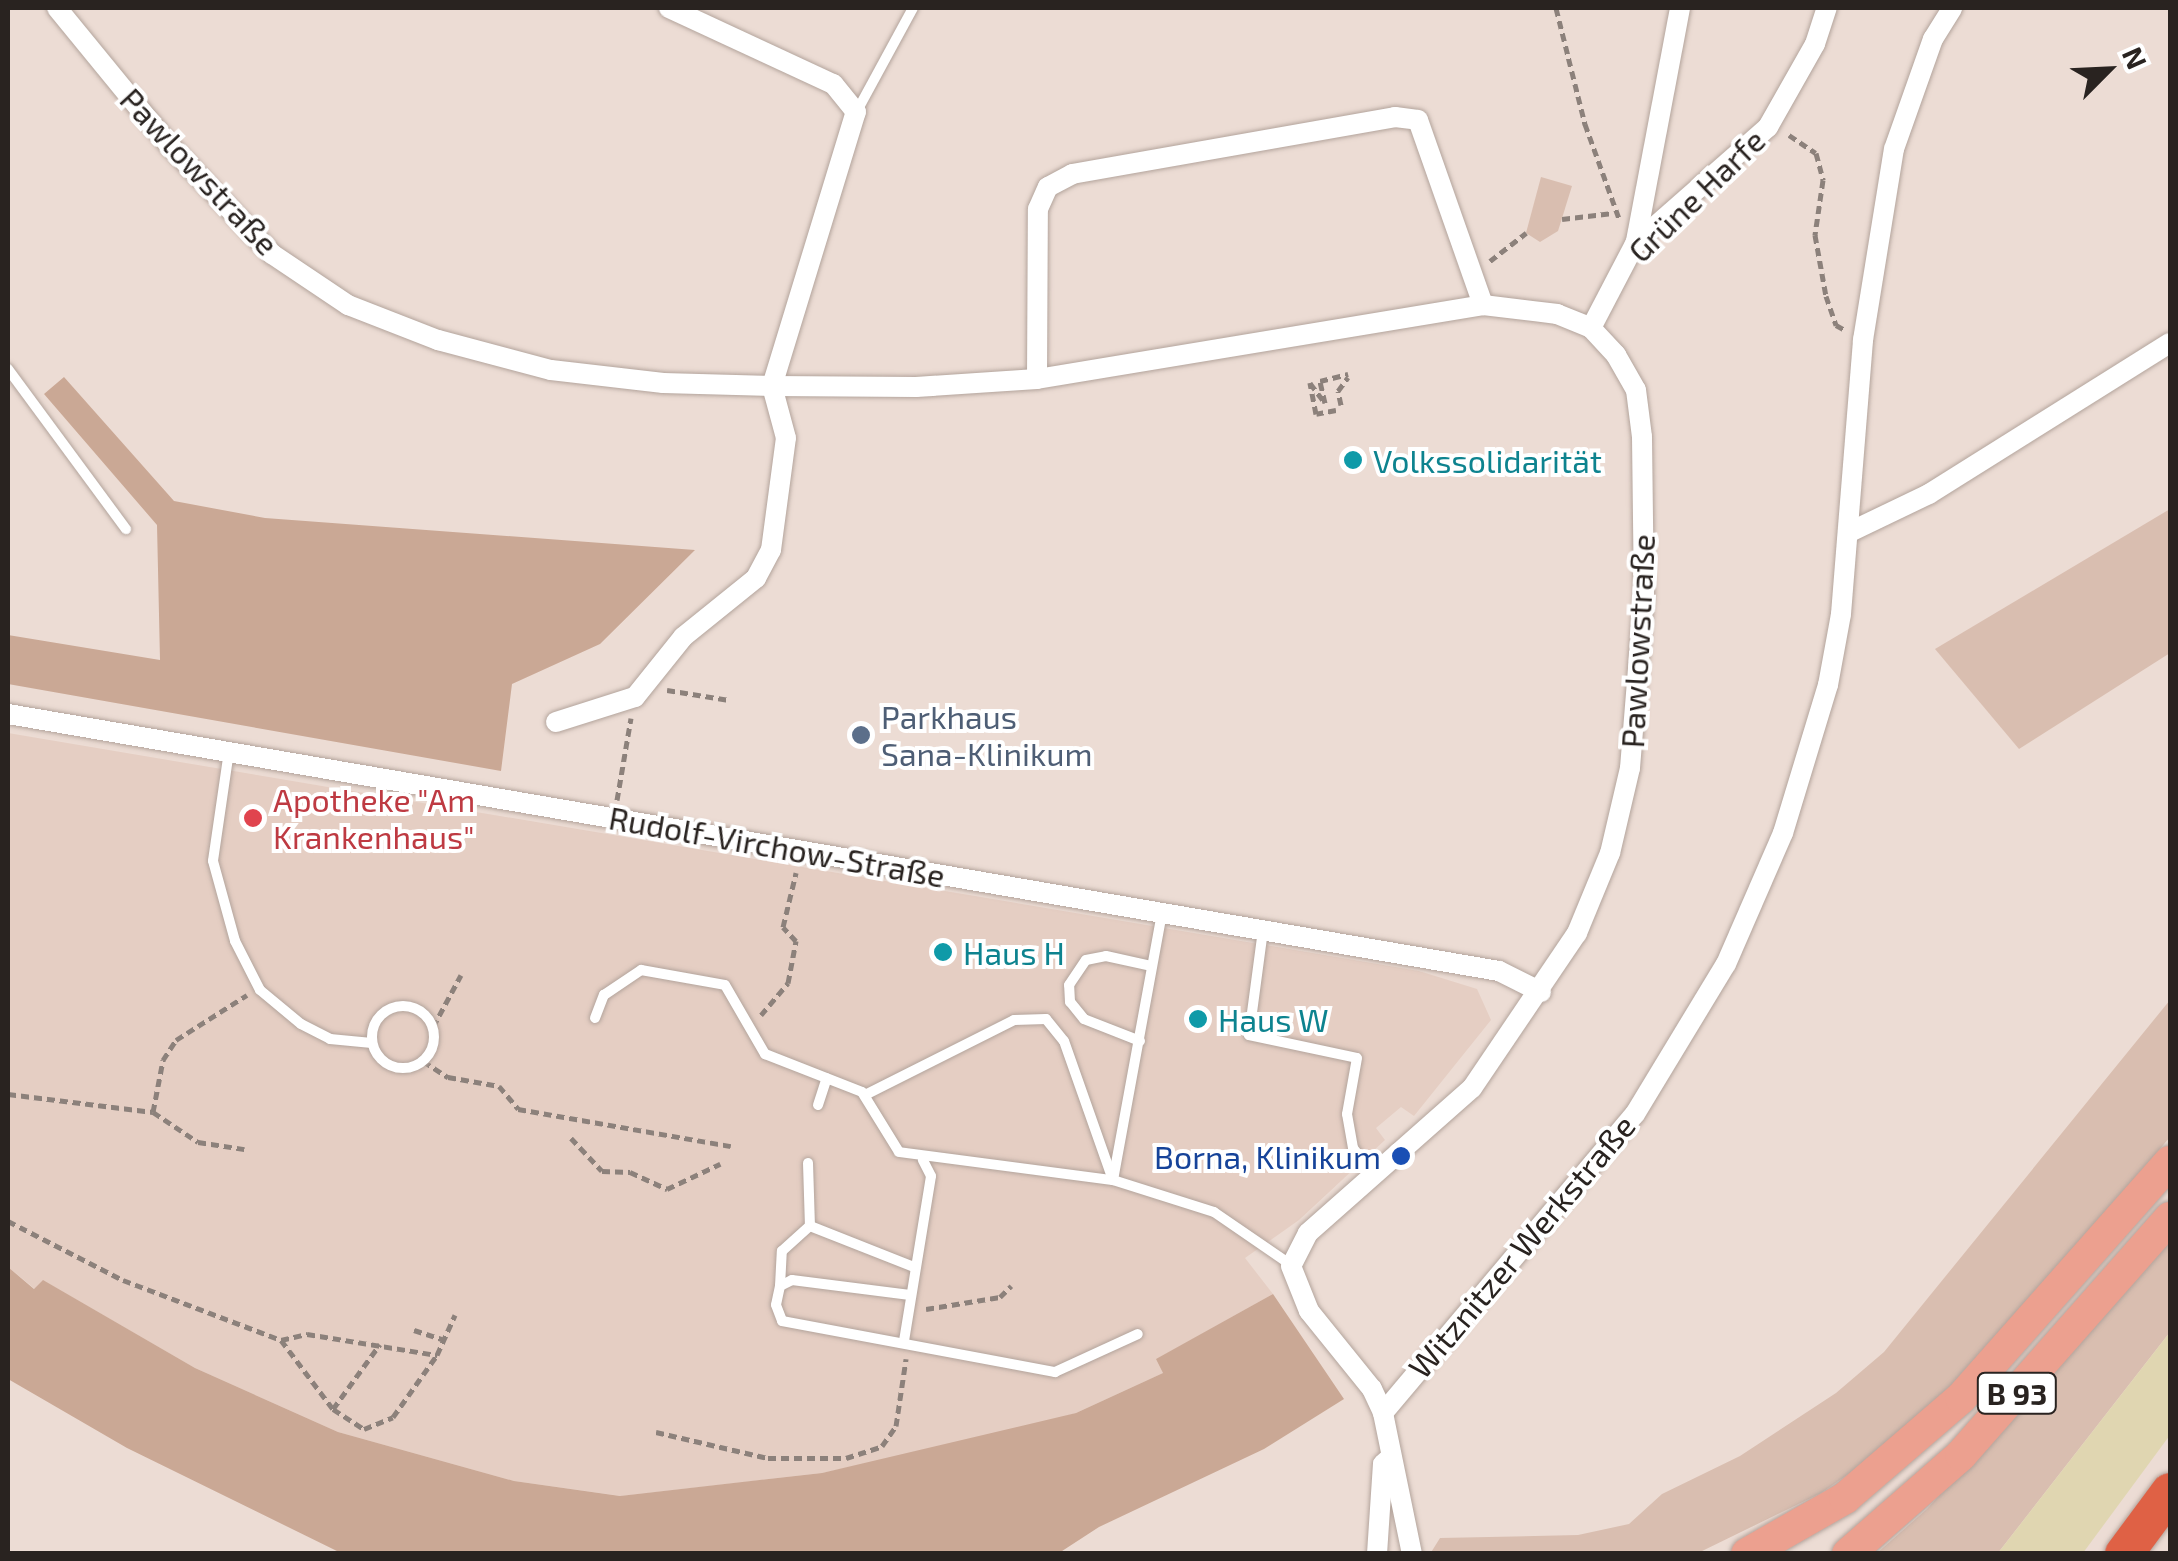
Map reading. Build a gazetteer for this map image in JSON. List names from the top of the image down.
{
  "streets": {
    "main road": ["B 93"],
    "street": [
      "Pawlowstraße",
      "Grüne Harfe",
      "Rudolf-Virchow-Straße",
      "Witznitzer Werkstraße"
    ]
  },
  "crossings": [
    ["Pawlowstraße", "Grüne Harfe"],
    ["Pawlowstraße", "Rudolf-Virchow-Straße"]
  ],
  "places": [
    "Volkssolidarität",
    "Parkhaus Sana-Klinikum",
    "Apotheke \"Am Krankenhaus\"",
    "Haus H",
    "Haus W",
    "Borna, Klinikum"
  ],
  "north": "top right"
}
